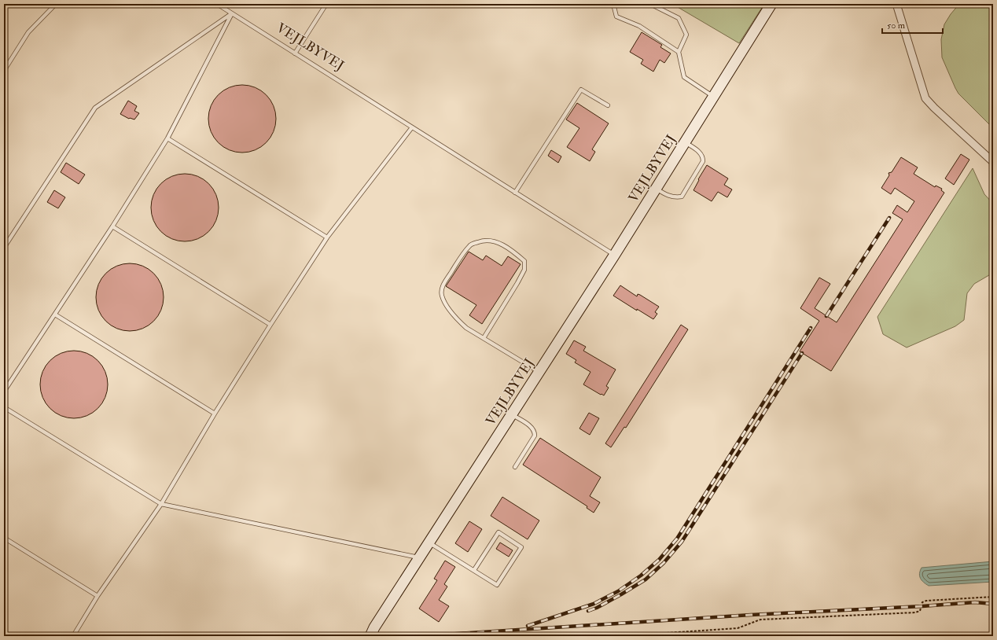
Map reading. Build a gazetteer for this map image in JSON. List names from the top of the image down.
{
  "streets": {
    "street": ["VEJLBYVEJ"]
  },
  "scale_bar": "50 m"
}
